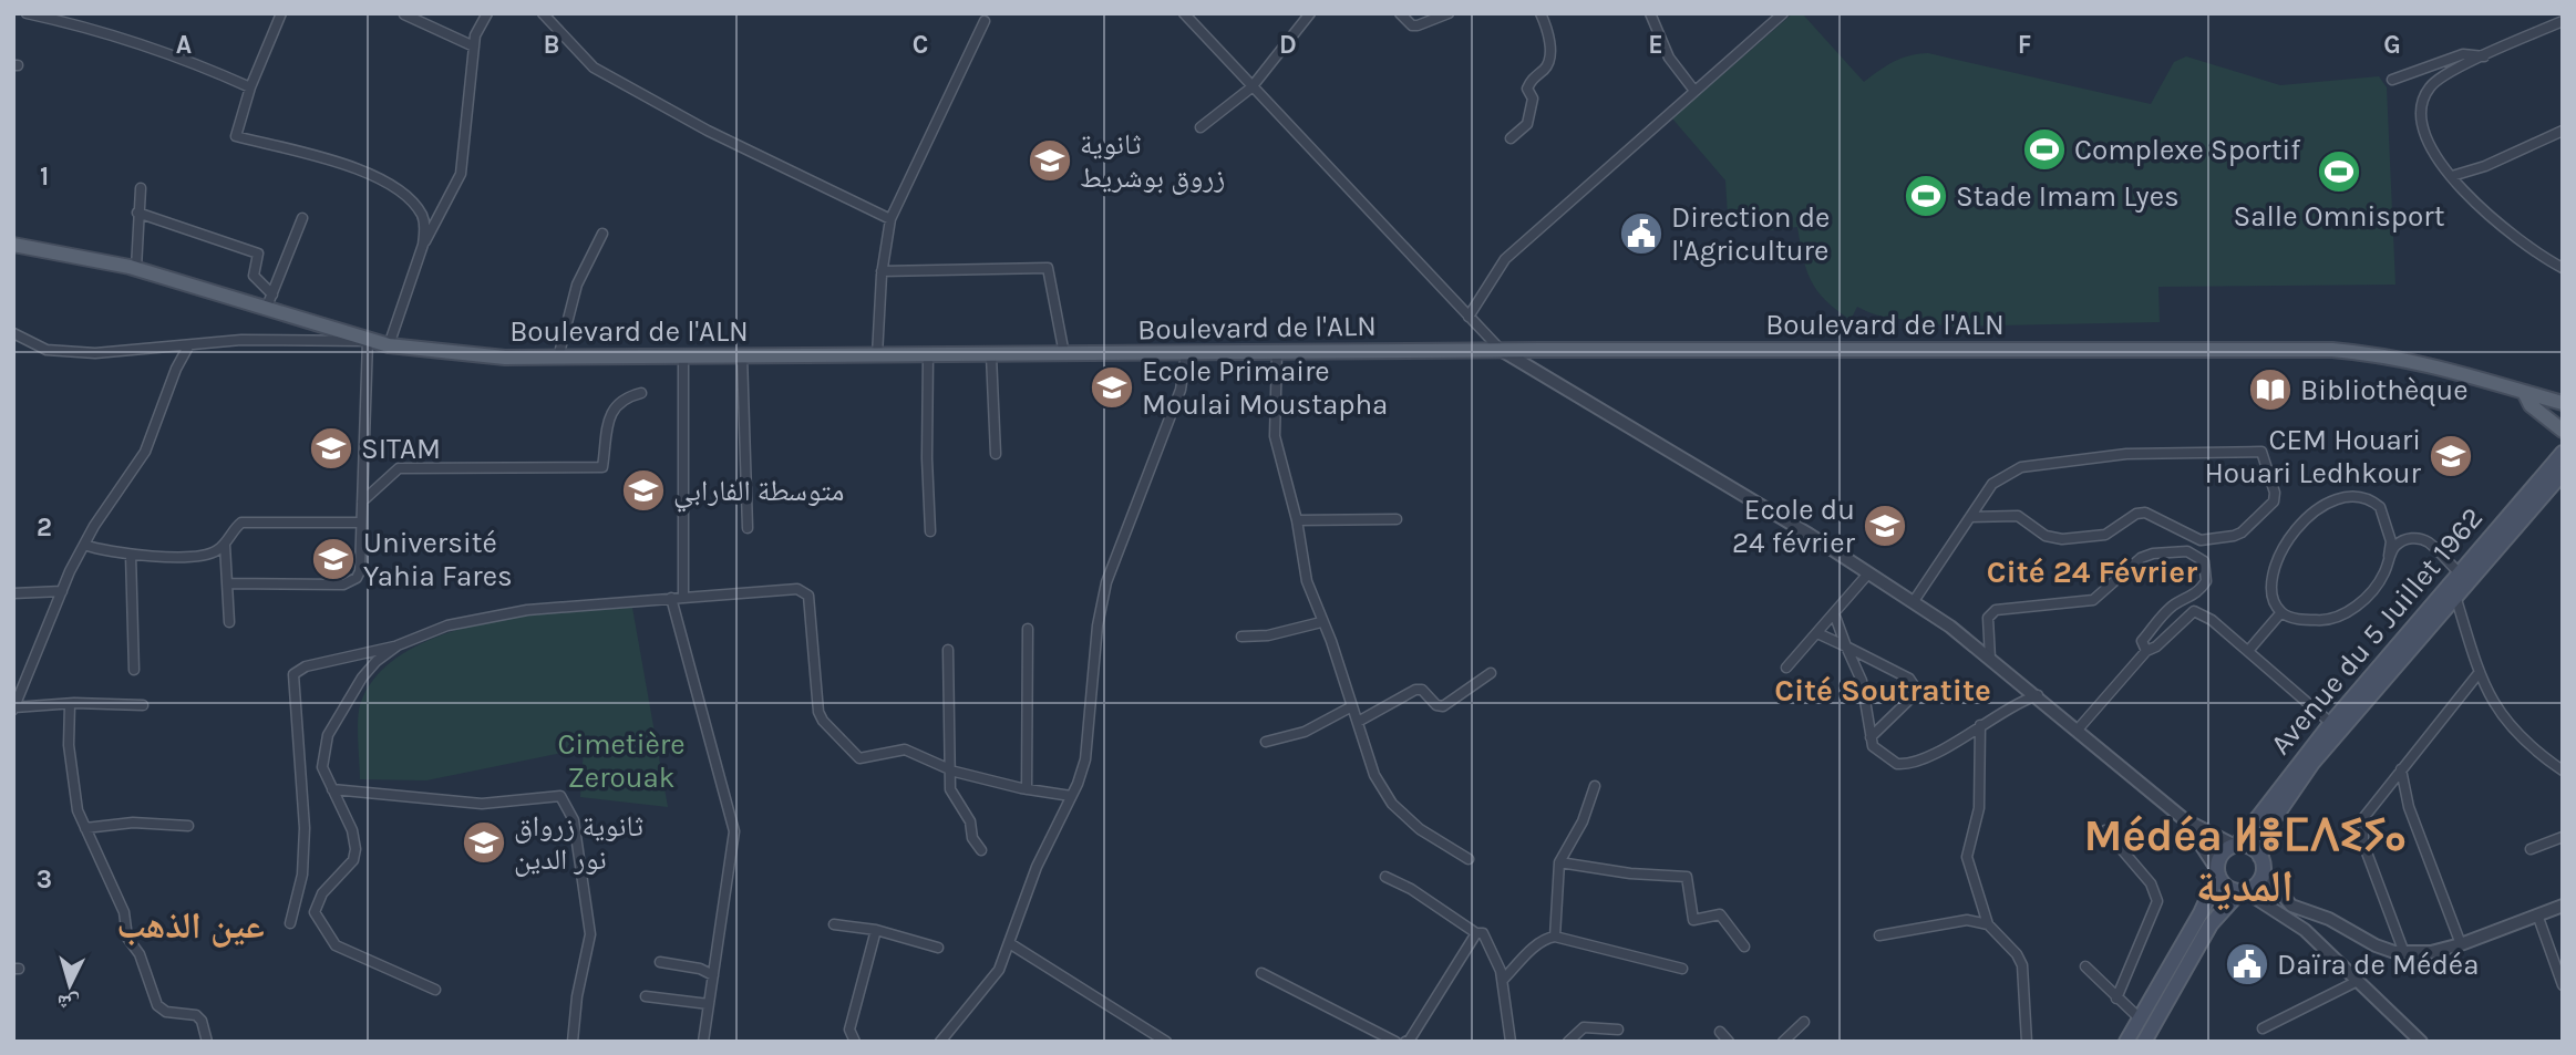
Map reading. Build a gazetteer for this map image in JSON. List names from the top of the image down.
{
  "streets": {
    "main road": ["Boulevard de l'ALN", "Avenue du 5 Juillet 1962"]
  },
  "districts": [
    "Cité 24 Février",
    "Cité Soutratite",
    "Médéa ⵍⴻⵎⴷⵉⵢⴰ المدية",
    "عين الذهب"
  ],
  "parks": ["Cimetière Zerouak"],
  "places": {
    "sports": ["Complexe Sportif", "Salle Omnisport", "Stade Imam Lyes"],
    "school or university": [
      "ثانوية زروق بوشريط",
      "Ecole Primaire Moulai Moustapha",
      "SITAM",
      "CEM Houari Houari Ledhkour",
      "متوسطة الفارابي",
      "Ecole du 24 février",
      "Université Yahia Fares",
      "ثانوية زرواق نور الدين"
    ],
    "public building": ["Direction de l'Agriculture", "Daïra de Médéa"],
    "library": ["Bibliothèque"]
  },
  "north": "bottom",
  "grid": {
    "columns": [
      "A",
      "B",
      "C",
      "D",
      "E",
      "F",
      "G"
    ],
    "rows": ["1", "2", "3"]
  }
}
